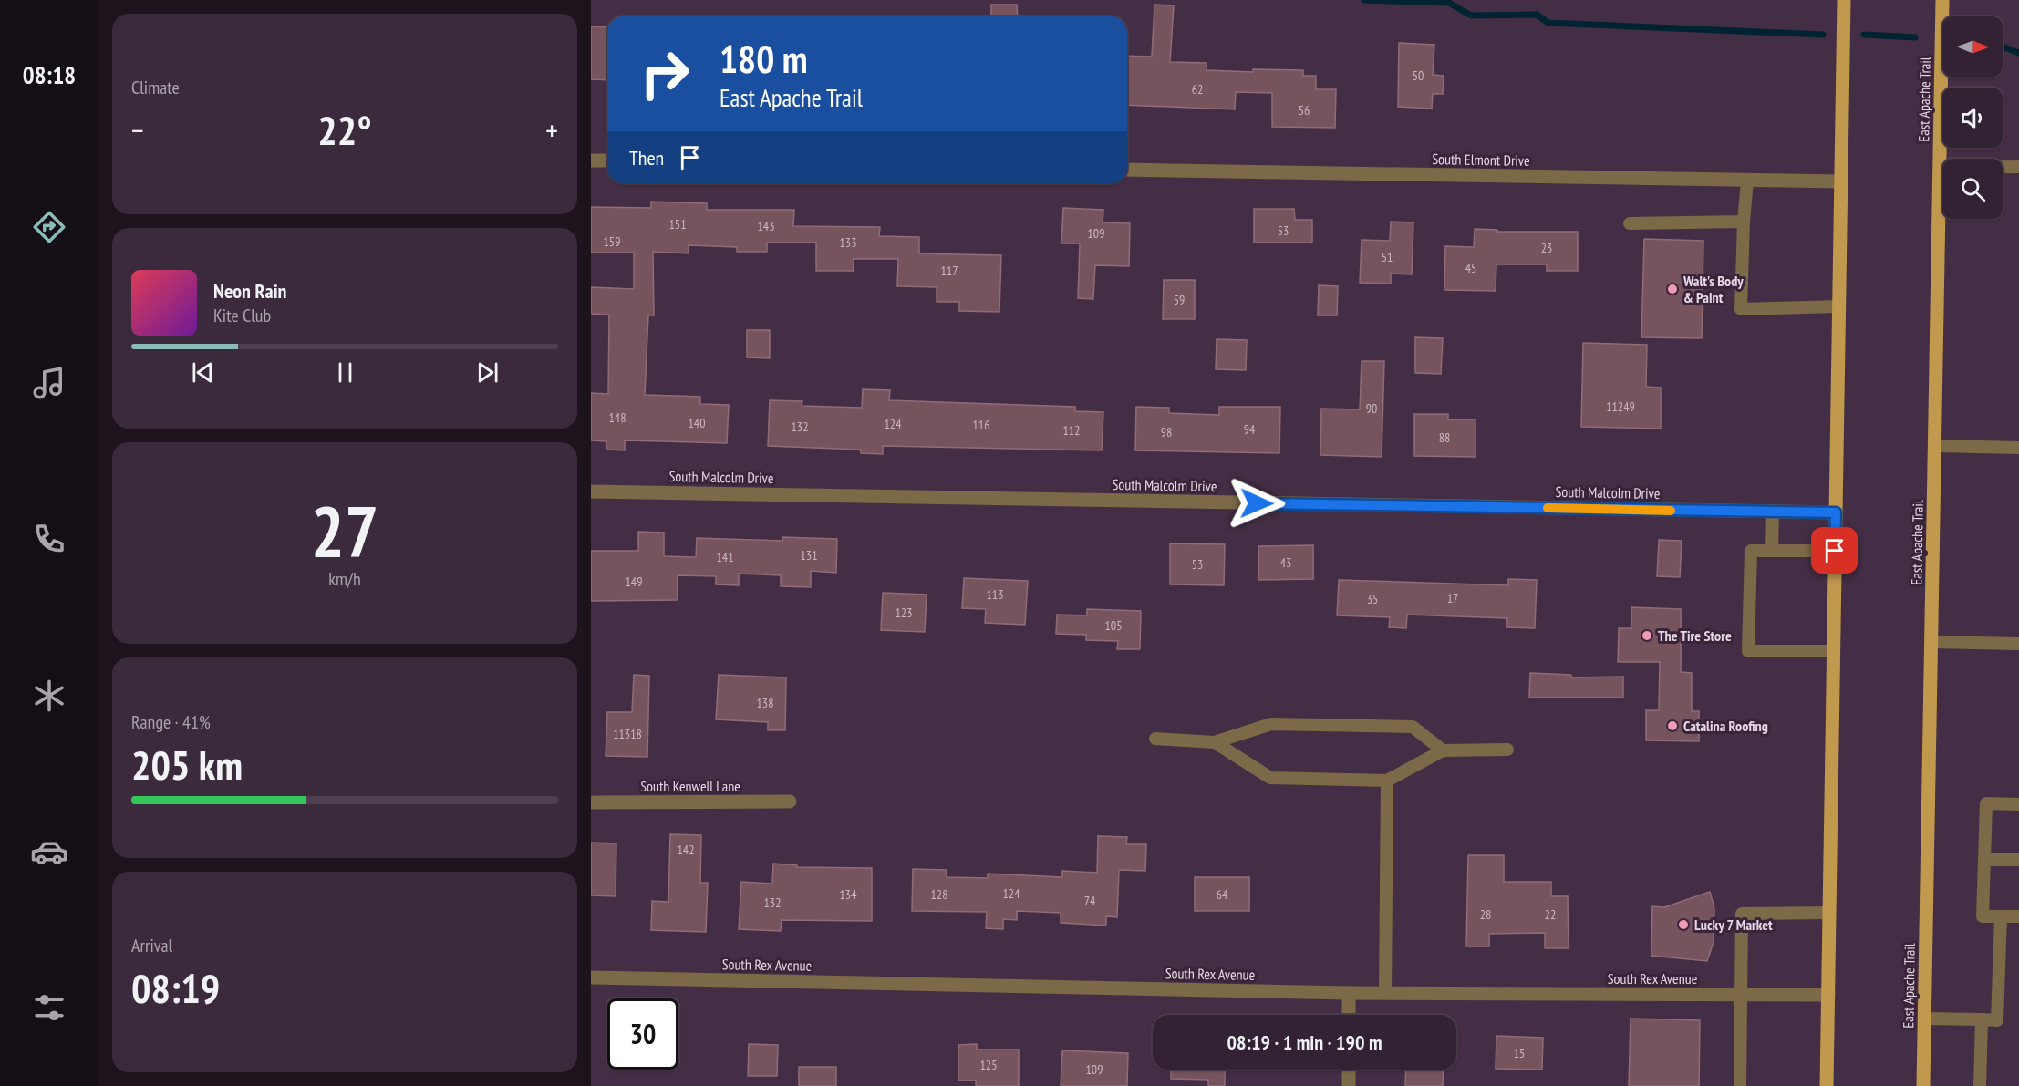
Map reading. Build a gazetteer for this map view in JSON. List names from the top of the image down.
{
  "streets": {
    "main road": ["East Apache Trail"],
    "street": [
      "South Elmont Drive",
      "South Malcolm Drive",
      "South Kenwell Lane",
      "South Rex Avenue"
    ]
  },
  "places": [
    "Walt's Body & Paint",
    "The Tire Store",
    "Catalina Roofing",
    "Lucky 7 Market"
  ],
  "house_numbers": [
    "50",
    "62",
    "56",
    "151",
    "143",
    "53",
    "109",
    "159",
    "133",
    "23",
    "51",
    "45",
    "117",
    "59",
    "11249",
    "90",
    "148",
    "140",
    "124",
    "116",
    "132",
    "94",
    "112",
    "98",
    "88",
    "131",
    "141",
    "43",
    "53",
    "149",
    "113",
    "17",
    "35",
    "123",
    "105",
    "138",
    "11318",
    "142",
    "124",
    "134",
    "128",
    "64",
    "74",
    "132",
    "28",
    "22",
    "15",
    "125",
    "109"
  ],
  "north": "right",
  "page": {
    "tabs": "08:18",
    "tile": [
      "Climate",
      ["27", "km/h"],
      ["Range · 41%", "205 km"],
      ["Arrival", "08:19"]
    ],
    "turn": ["180 m", "East Apache Trail"],
    "heat": ["−", "22°", "+"],
    "then": "Then",
    "song": ["Neon Rain", "Kite Club"],
    "limit": "30",
    "trip": "08:19 · 1 min · 190 m"
  }
}
